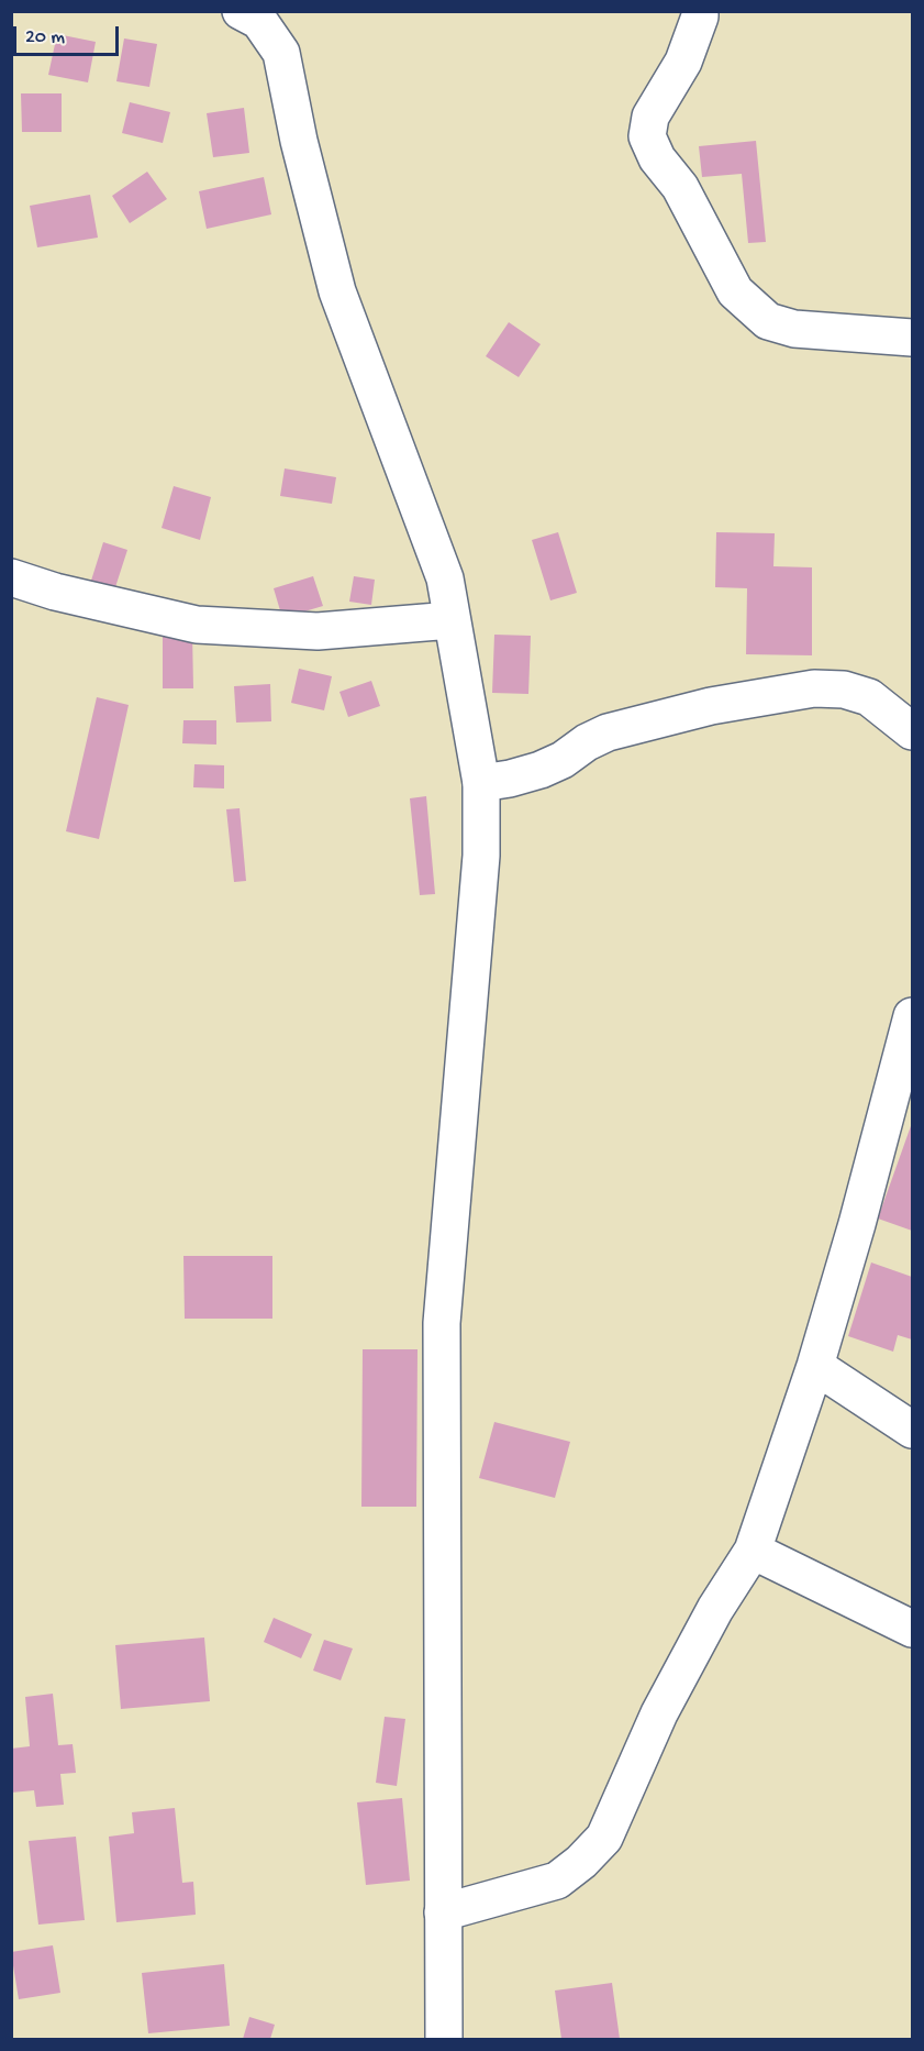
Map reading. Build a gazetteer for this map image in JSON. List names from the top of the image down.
{
  "scale_bar": "20 m"
}
